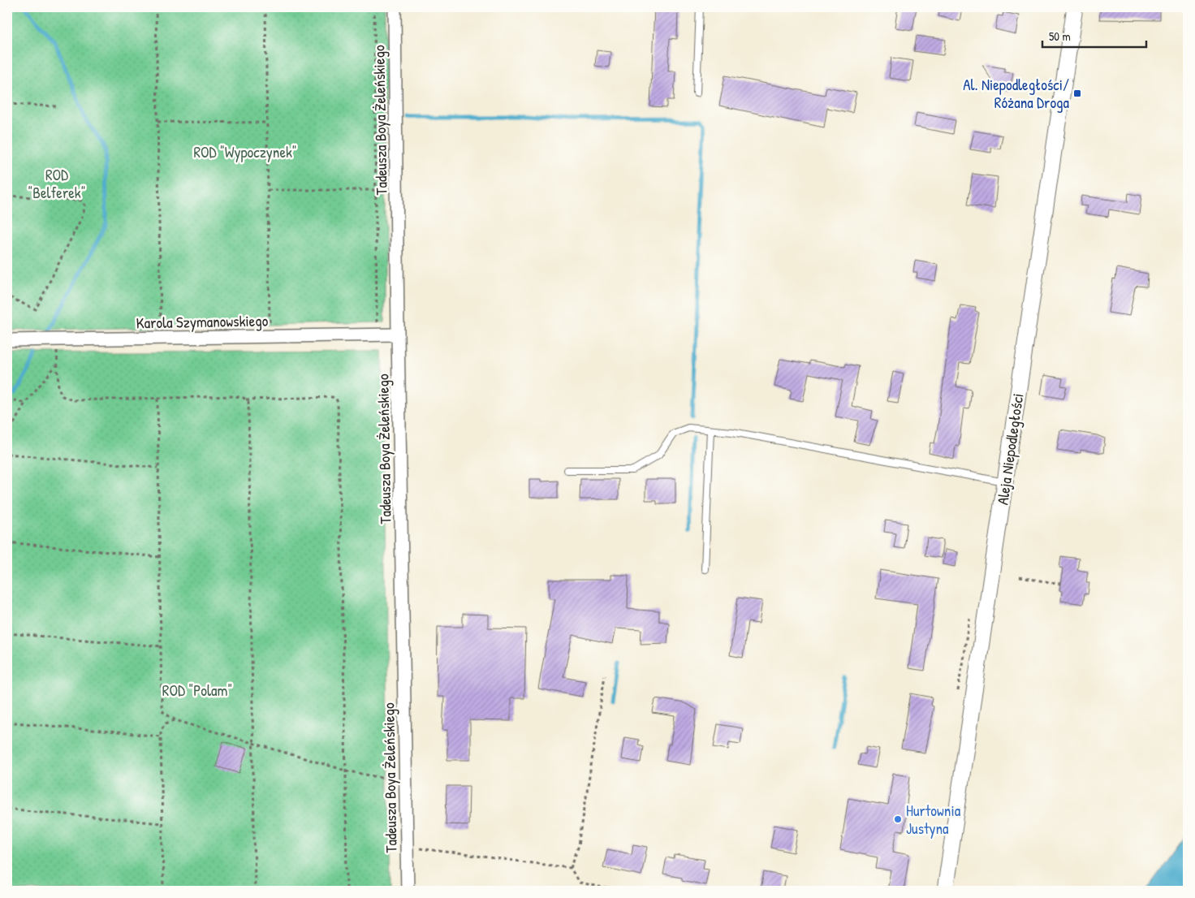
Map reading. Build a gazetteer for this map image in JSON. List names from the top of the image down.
{
  "streets": {
    "street": ["Tadeusza Boya Żeleńskiego", "Karola Szymanowskiego", "Aleja Niepodległości"]
  },
  "crossings": [
    ["Tadeusza Boya Żeleńskiego", "Karola Szymanowskiego"]
  ],
  "parks": ["ROD \"Wypoczynek\"", "ROD \"Belferek\"", "ROD \"Polam\""],
  "places": {
    "transit": ["Al. Niepodległości/ Różana Droga"],
    "other": ["Hurtownia Justyna"]
  },
  "scale_bar": "50 m"
}
